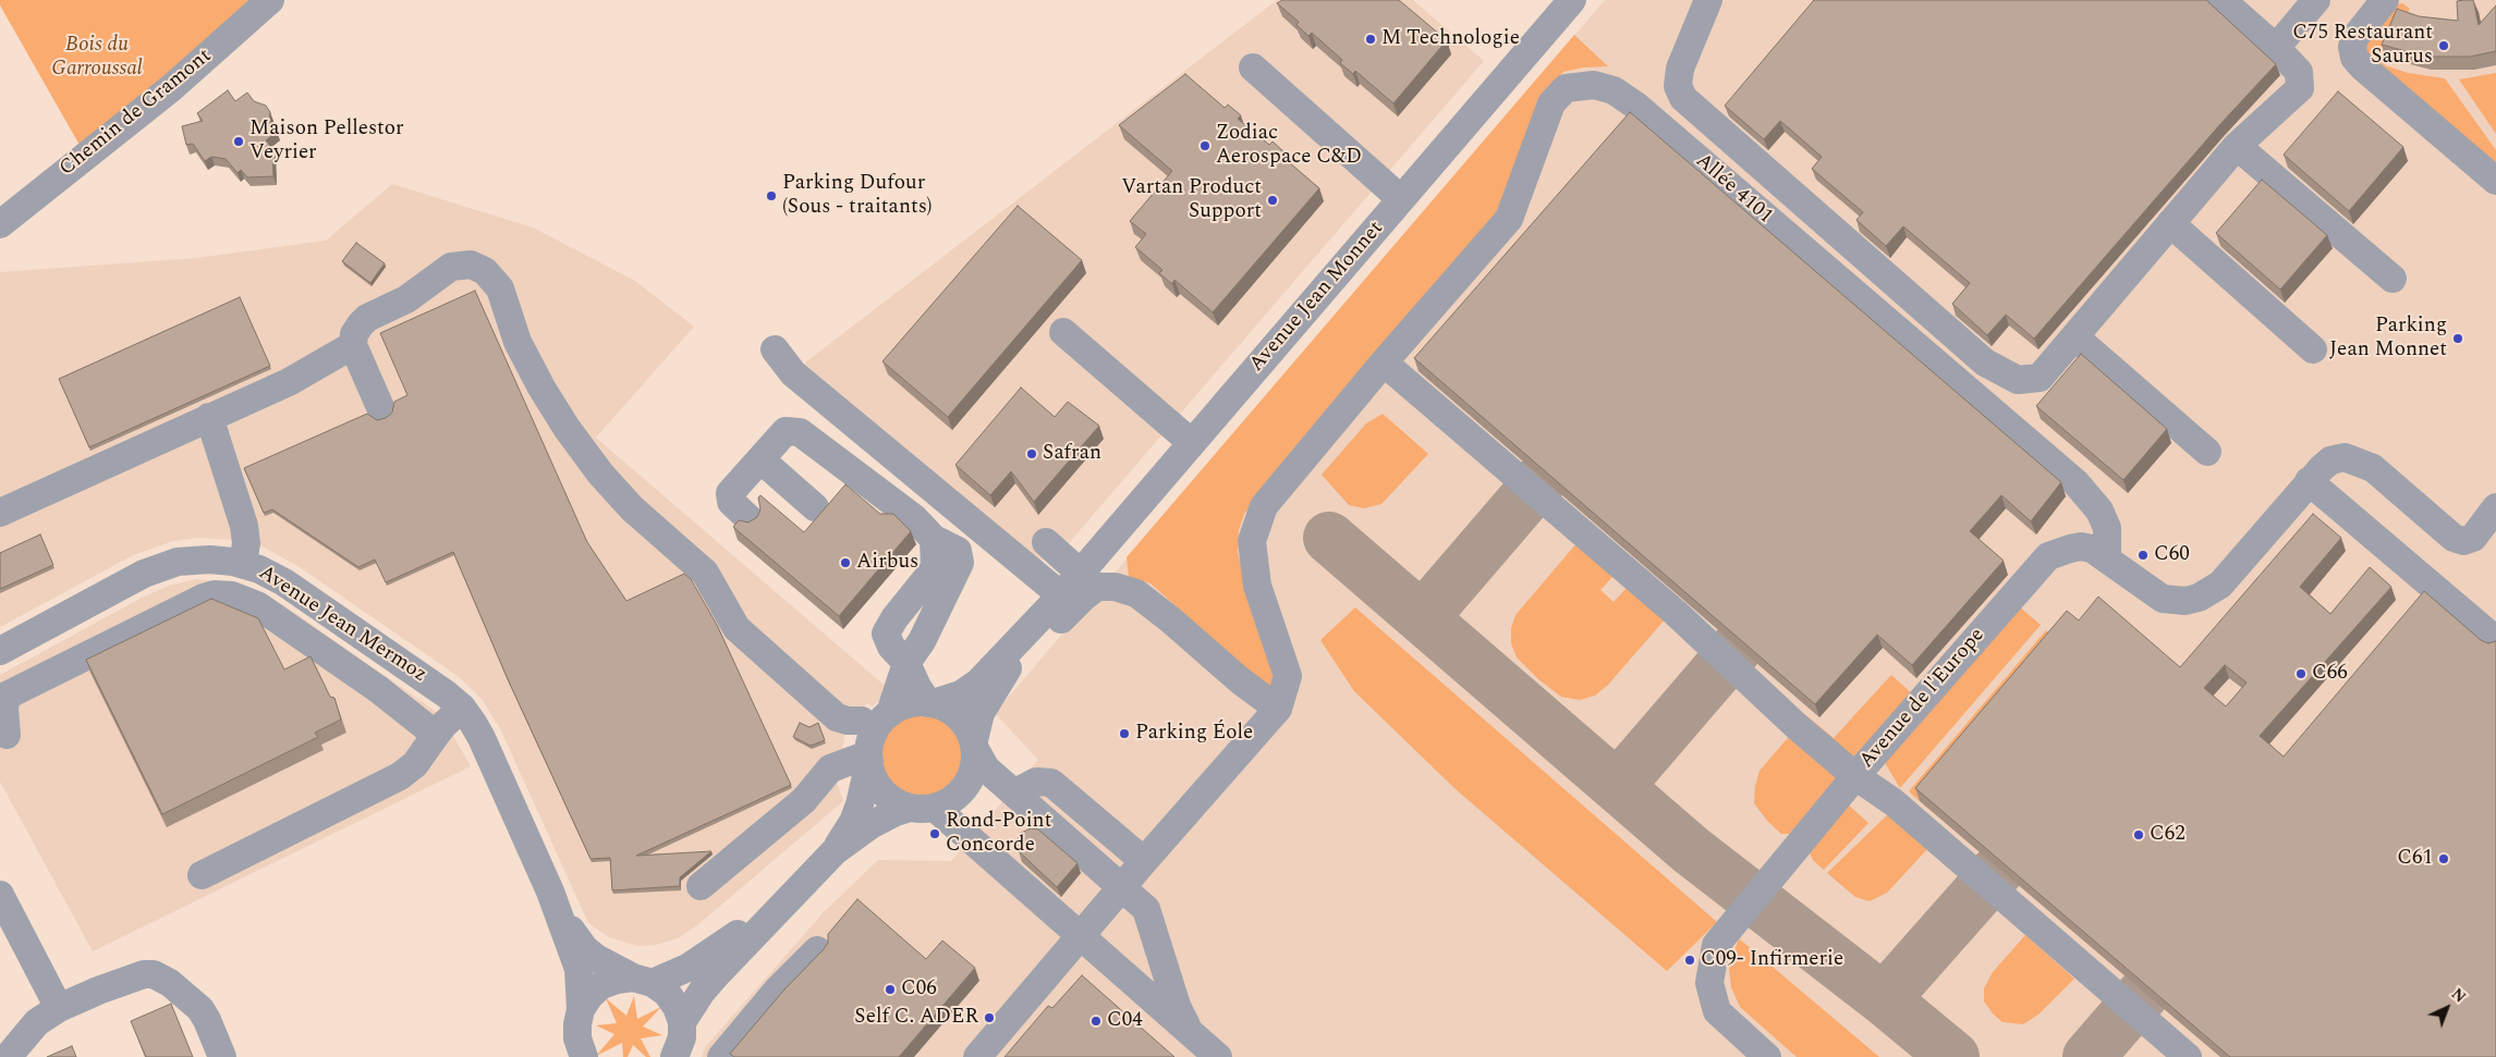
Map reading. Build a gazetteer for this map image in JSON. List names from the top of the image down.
{
  "streets": {
    "street": [
      "Chemin de Gramont",
      "Allée 4101",
      "Avenue Jean Monnet",
      "Avenue Jean Mermoz",
      "Avenue de l'Europe"
    ]
  },
  "crossings": [
    ["Allée 4101", "Avenue de l'Europe"]
  ],
  "parks": ["Bois du Garroussal"],
  "places": [
    "M Technologie",
    "C75 Restaurant Saurus",
    "Maison Pellestor Veyrier",
    "Zodiac Aerospace C&D",
    "Parking Dufour (Sous - traitants)",
    "Vartan Product Support",
    "Parking Jean Monnet",
    "Safran",
    "C60",
    "Airbus",
    "C66",
    "Parking Éole",
    "Rond-Point Concorde",
    "C62",
    "C61",
    "C09- Infirmerie",
    "C06",
    "Self C. ADER",
    "C04"
  ],
  "north": "top right"
}
